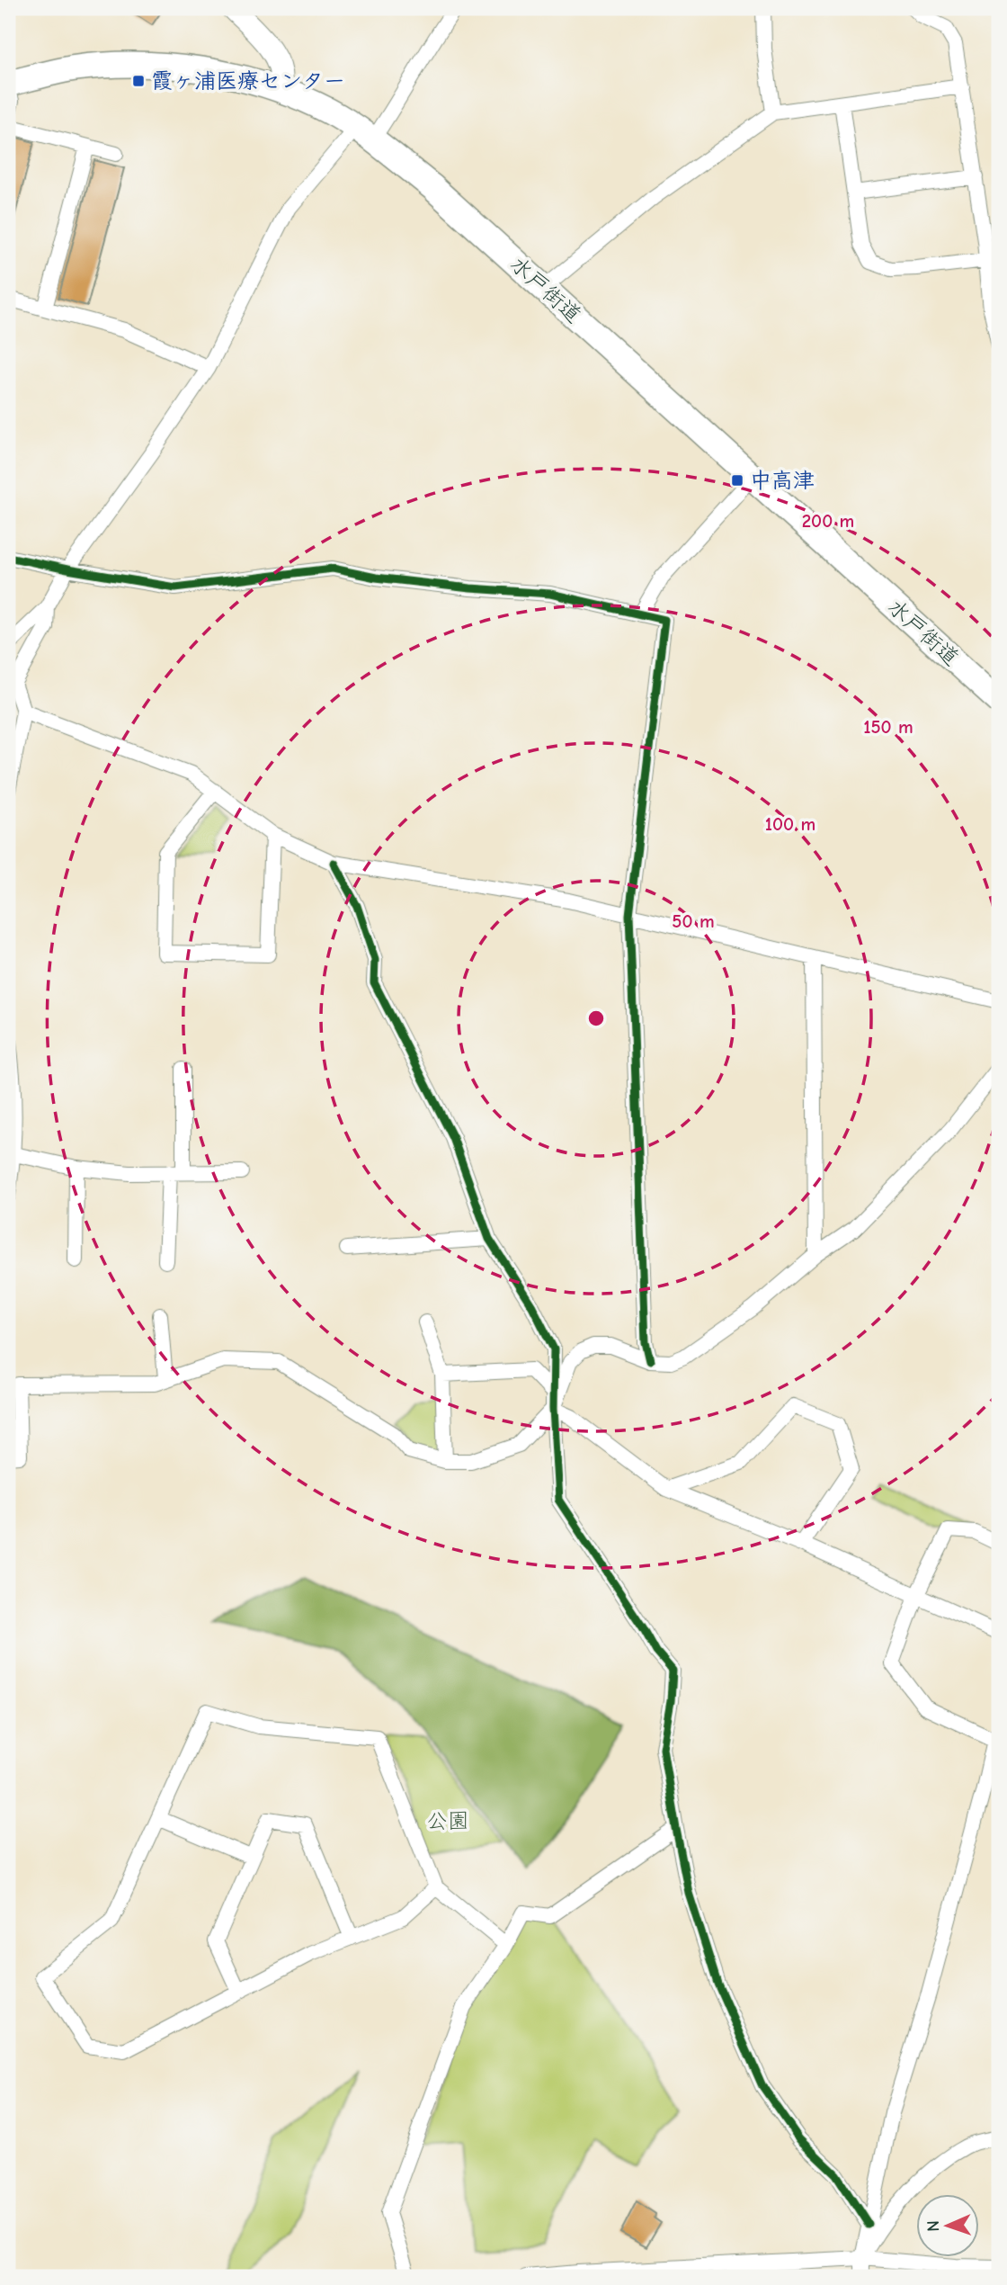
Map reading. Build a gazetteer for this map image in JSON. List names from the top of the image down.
{
  "streets": {
    "highway": ["水戸街道"]
  },
  "parks": ["公園"],
  "places": {
    "transit": ["霞ヶ浦医療センター", "中高津"]
  },
  "north": "left",
  "rings": [
    "200 m",
    "150 m",
    "100 m",
    "50 m"
  ]
}
